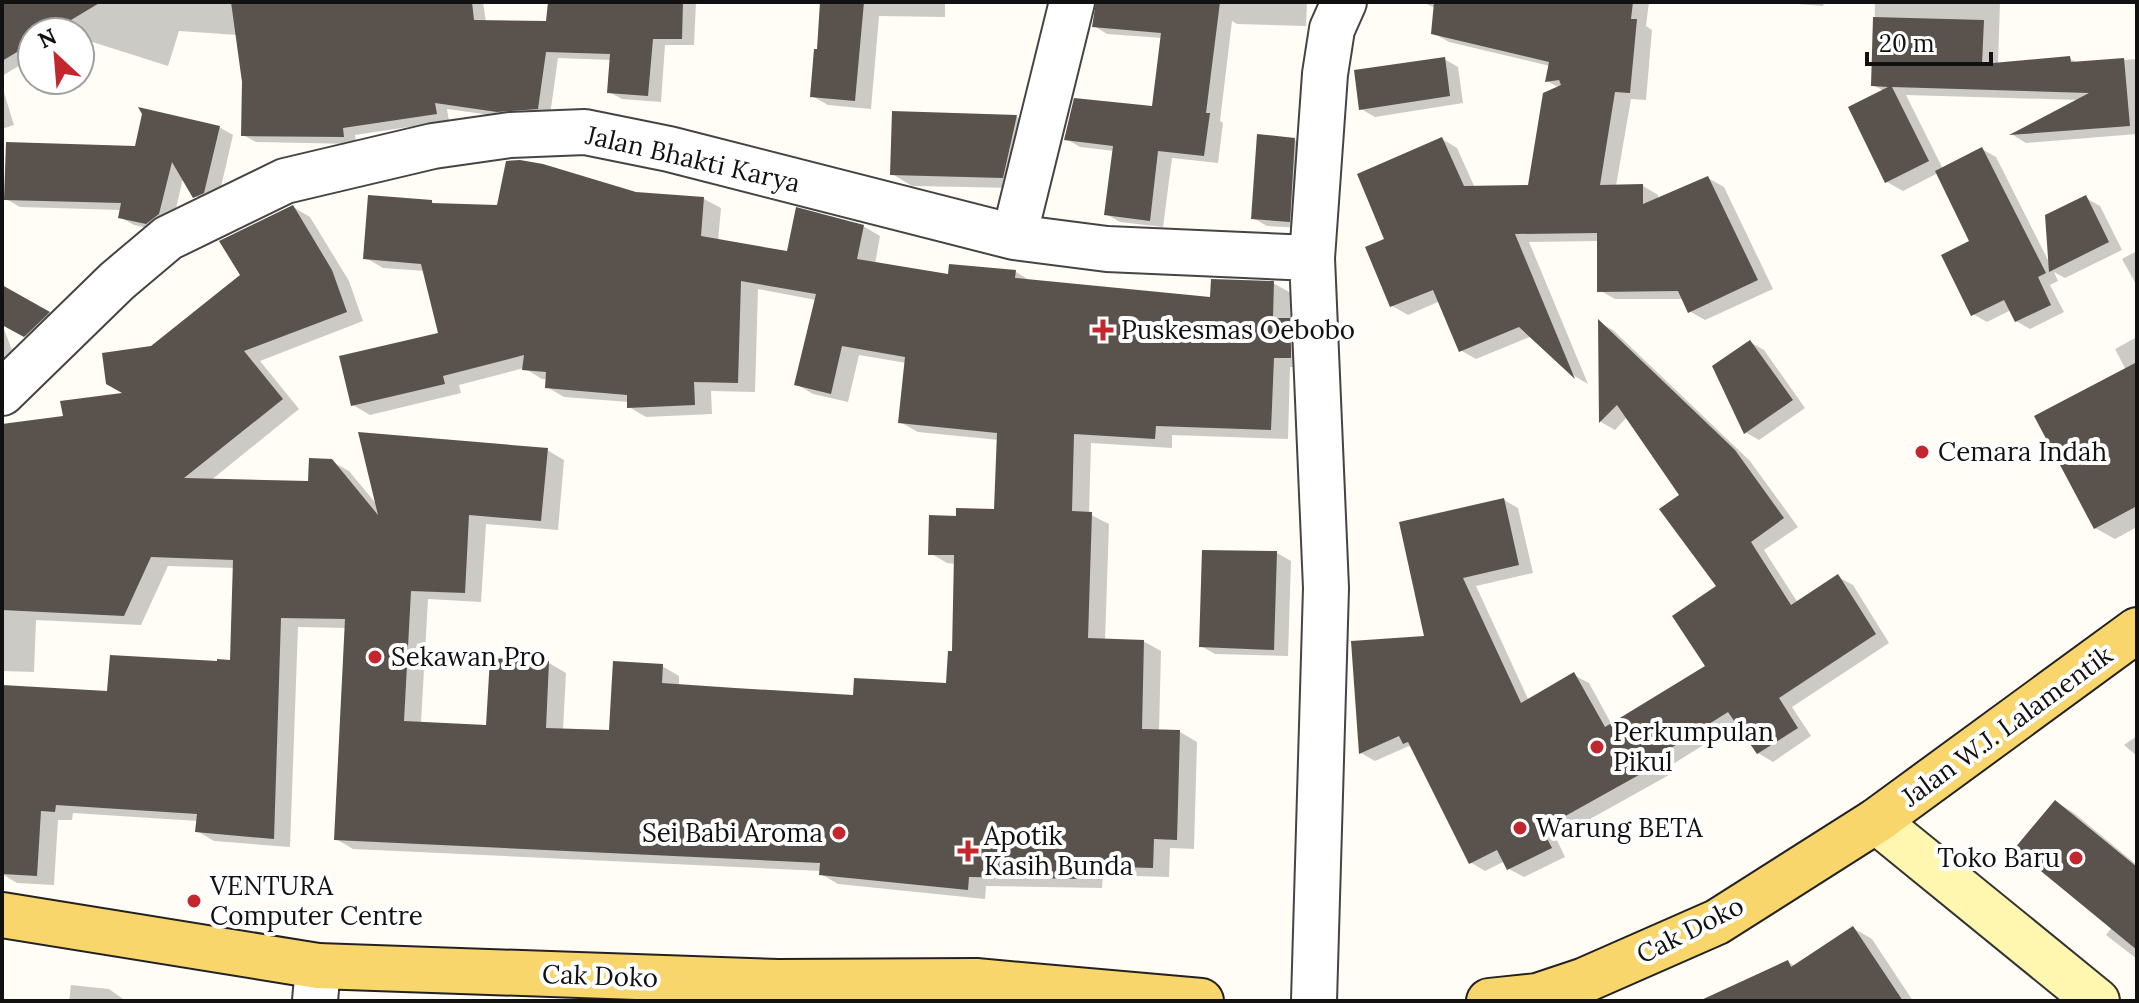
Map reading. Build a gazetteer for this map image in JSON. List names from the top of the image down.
{
  "streets": {
    "main road": ["Jalan W.J. Lalamentik", "Cak Doko"],
    "street": ["Jalan Bhakti Karya"]
  },
  "crossings": [
    ["Jalan W.J. Lalamentik", "Cak Doko"]
  ],
  "places": {
    "health": ["Puskesmas Oebobo", "Apotik Kasih Bunda"],
    "other": [
      "Cemara Indah",
      "Sekawan Pro",
      "Perkumpulan Pikul",
      "Warung BETA",
      "Sei Babi Aroma",
      "Toko Baru",
      "VENTURA Computer Centre"
    ]
  },
  "scale_bar": "20 m",
  "north": "top left"
}
